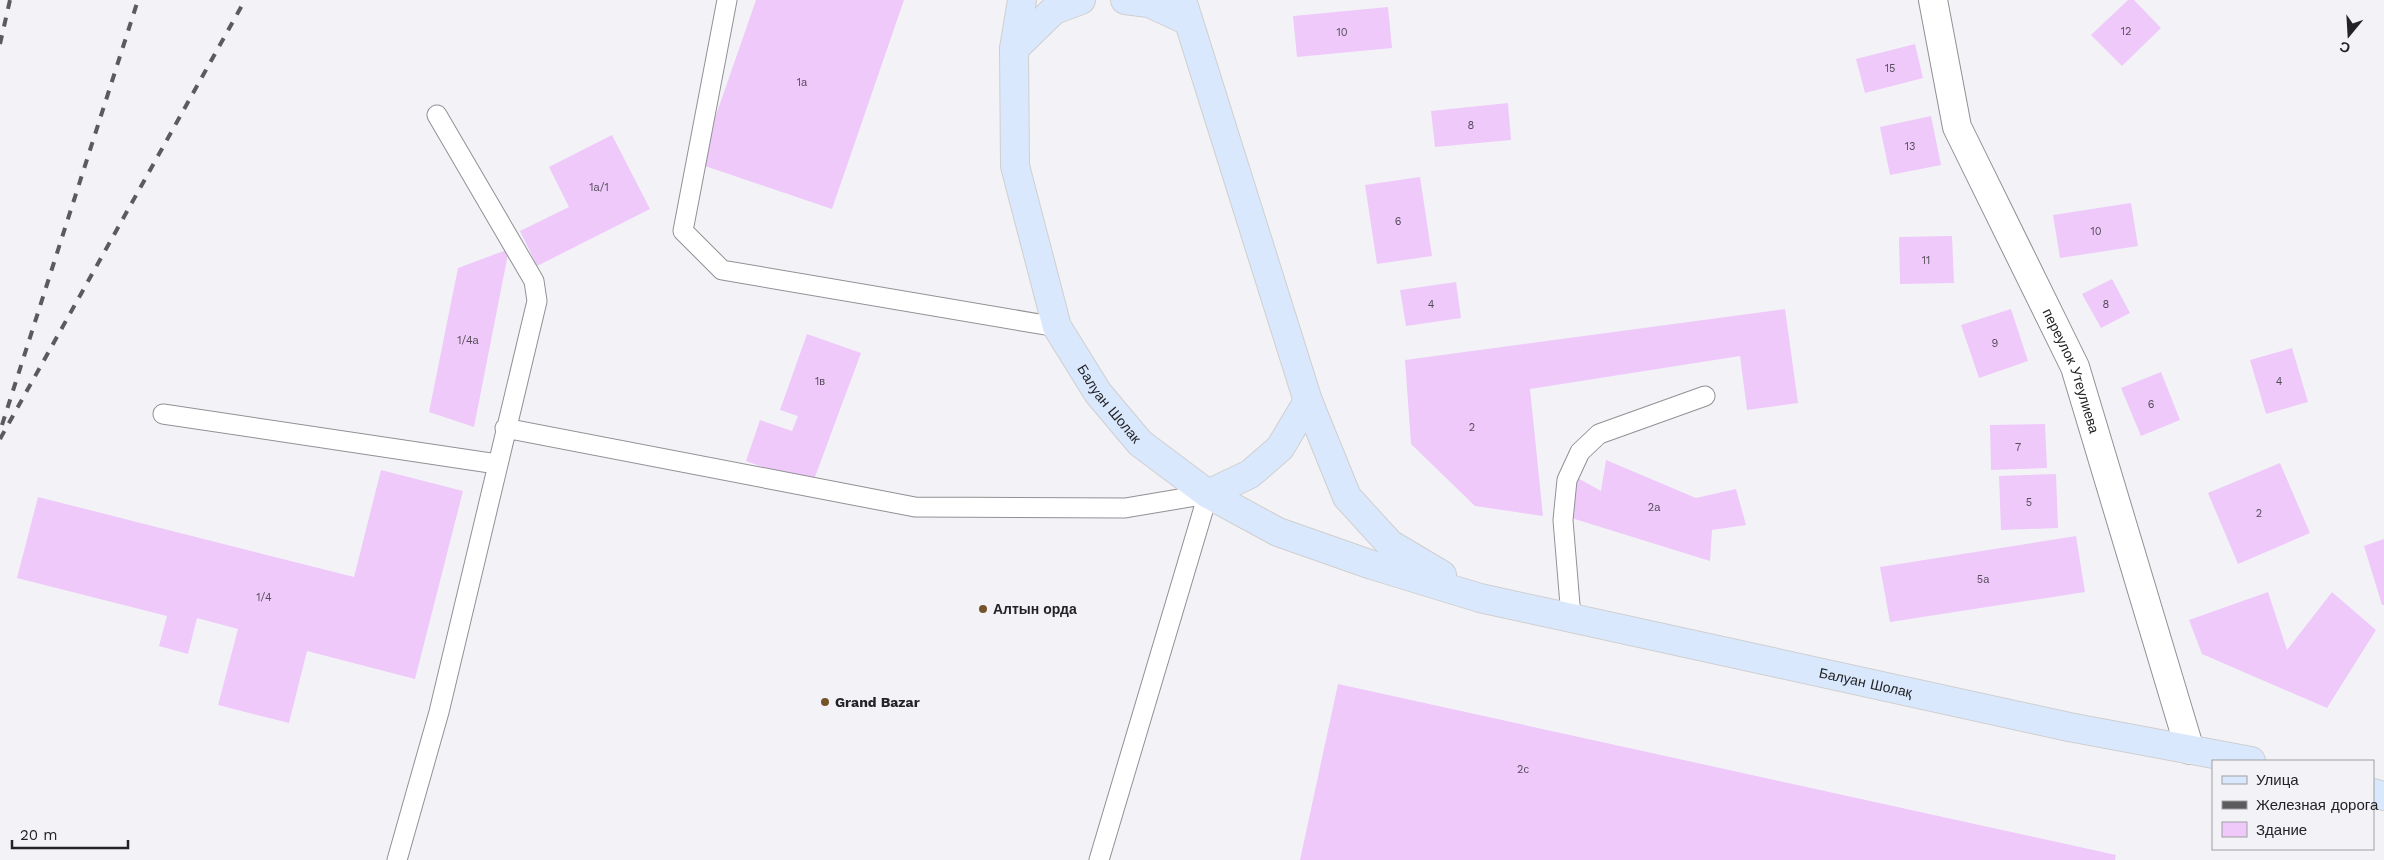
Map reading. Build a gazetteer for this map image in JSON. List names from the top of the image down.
{
  "streets": {
    "main road": ["Балуан Шолак", "Балуан Шолақ"],
    "street": ["переулок Утеулиева"]
  },
  "crossings": [
    ["переулок Утеулиева", "Балуан Шолақ"],
    ["Балуан Шолак", "Балуан Шолақ"]
  ],
  "places": ["Алтын орда", "Grand Bazar"],
  "house_numbers": [
    "12",
    "10",
    "15",
    "1а",
    "8",
    "13",
    "1а/1",
    "6",
    "10",
    "11",
    "4",
    "8",
    "1/4а",
    "9",
    "1в",
    "4",
    "6",
    "2",
    "7",
    "5",
    "2а",
    "2",
    "5а",
    "1/4",
    "2с"
  ],
  "legend": ["Улица", "Железная дорога", "Здание"],
  "scale_bar": "20 m",
  "north": "bottom"
}
